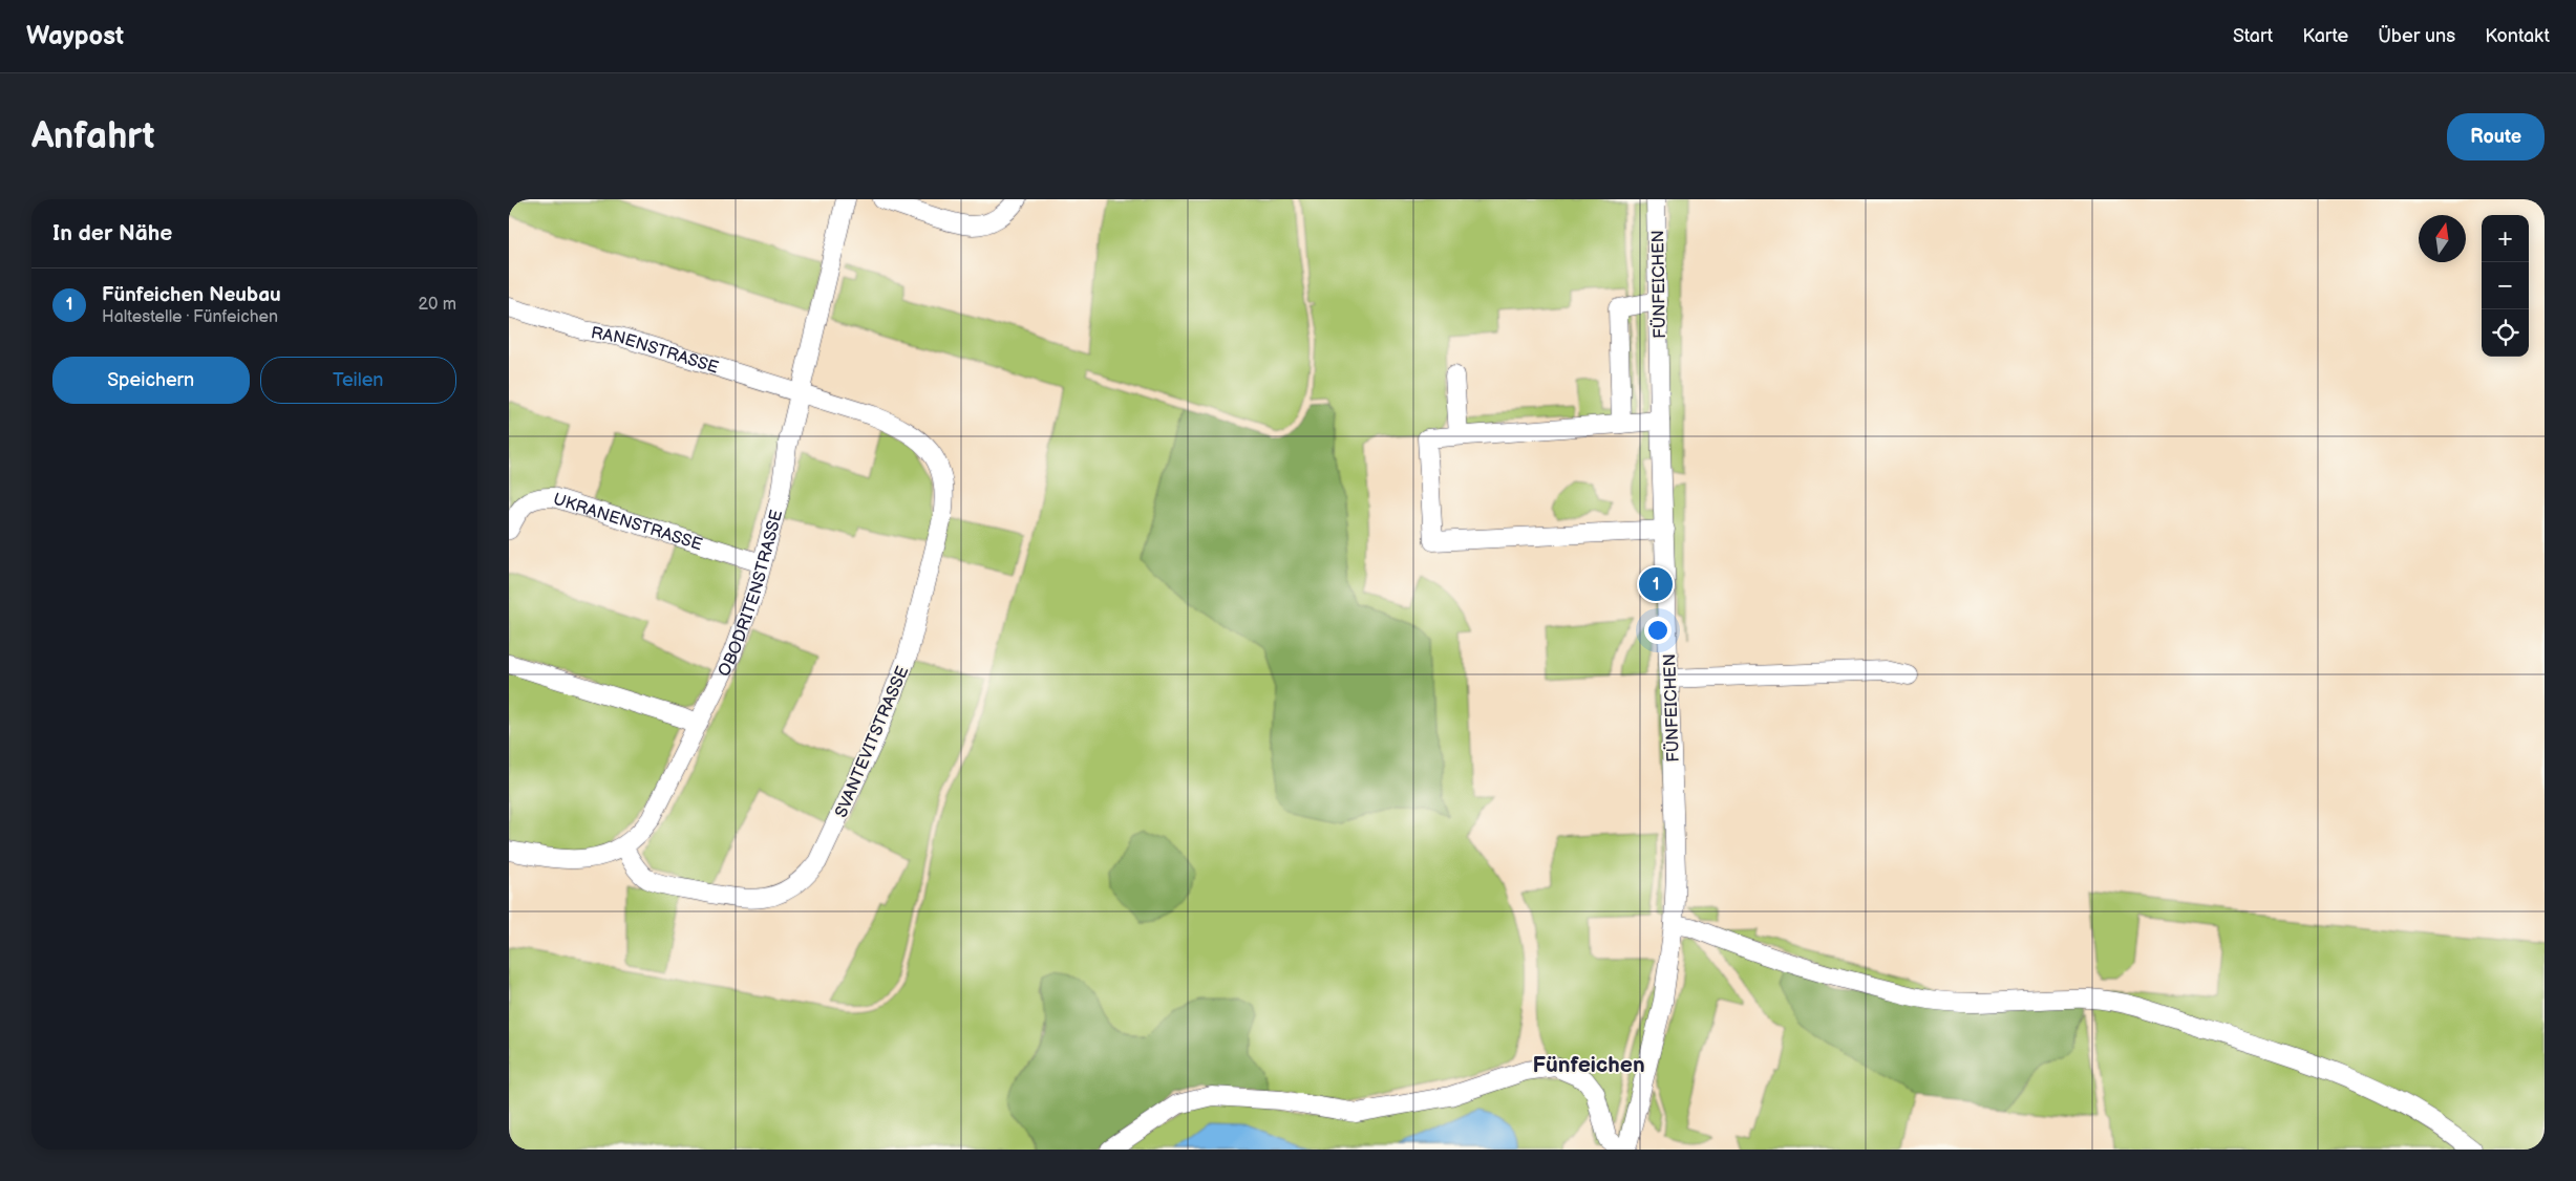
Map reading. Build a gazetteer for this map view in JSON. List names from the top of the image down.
{
  "streets": {
    "street": [
      "FÜNFEICHEN",
      "RANENSTRASSE",
      "UKRANENSTRASSE",
      "OBODRITENSTRASSE",
      "SVANTEVITSTRASSE"
    ]
  },
  "crossings": [
    ["RANENSTRASSE", "OBODRITENSTRASSE"],
    ["RANENSTRASSE", "SVANTEVITSTRASSE"],
    ["UKRANENSTRASSE", "OBODRITENSTRASSE"],
    ["OBODRITENSTRASSE", "SVANTEVITSTRASSE"]
  ],
  "districts": ["Fünfeichen"],
  "north": "top",
  "page": {
    "header": "Waypost",
    "nav": [
      "Start",
      "Karte",
      "Über uns",
      "Kontakt"
    ],
    "buttons": [
      "Route",
      ["Speichern", "Teilen"]
    ],
    "title": "Anfahrt",
    "heading": "In der Nähe",
    "map_buttons": ["+", "−"],
    "list": [
      {
        "mark": "1",
        "name": "Fünfeichen Neubau",
        "note": "Haltestelle · Fünfeichen",
        "value": "20 m"
      }
    ],
    "pins": "1"
  }
}
